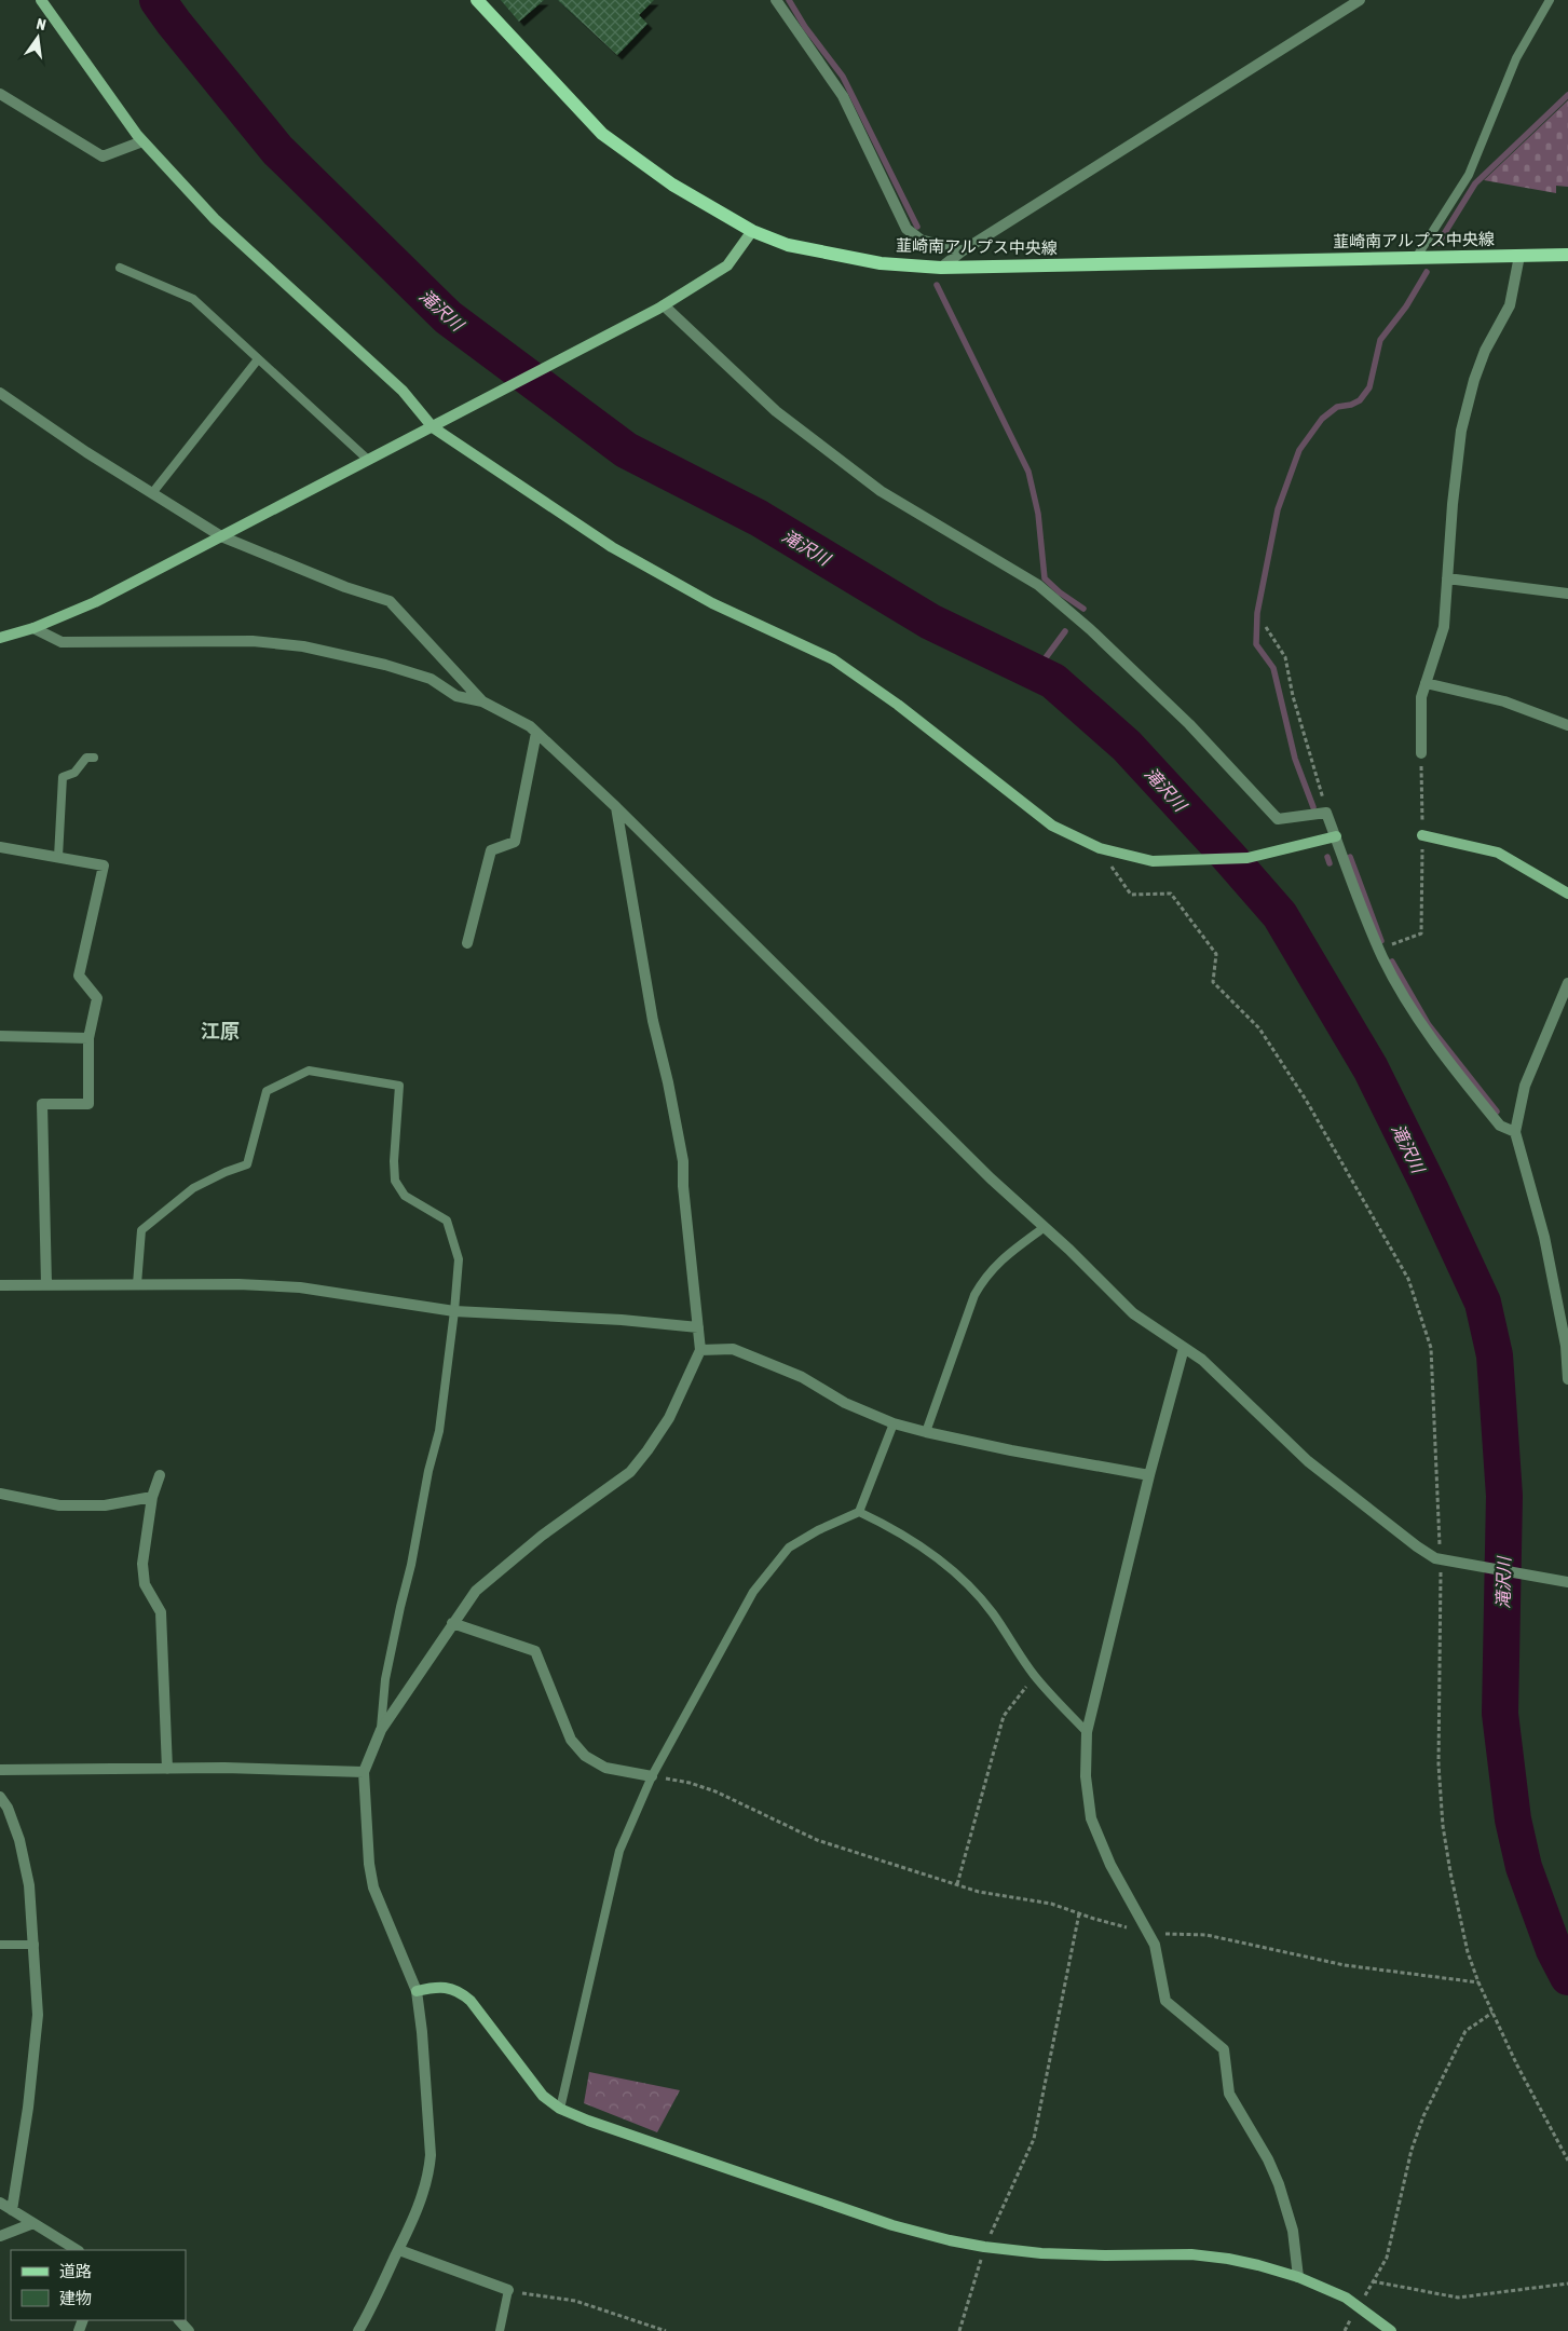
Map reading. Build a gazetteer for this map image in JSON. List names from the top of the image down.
{
  "streets": {
    "main road": ["韮崎南アルプス中央線"]
  },
  "districts": ["江原"],
  "water": ["滝沢川"],
  "legend": ["道路", "建物"],
  "north": "top"
}
